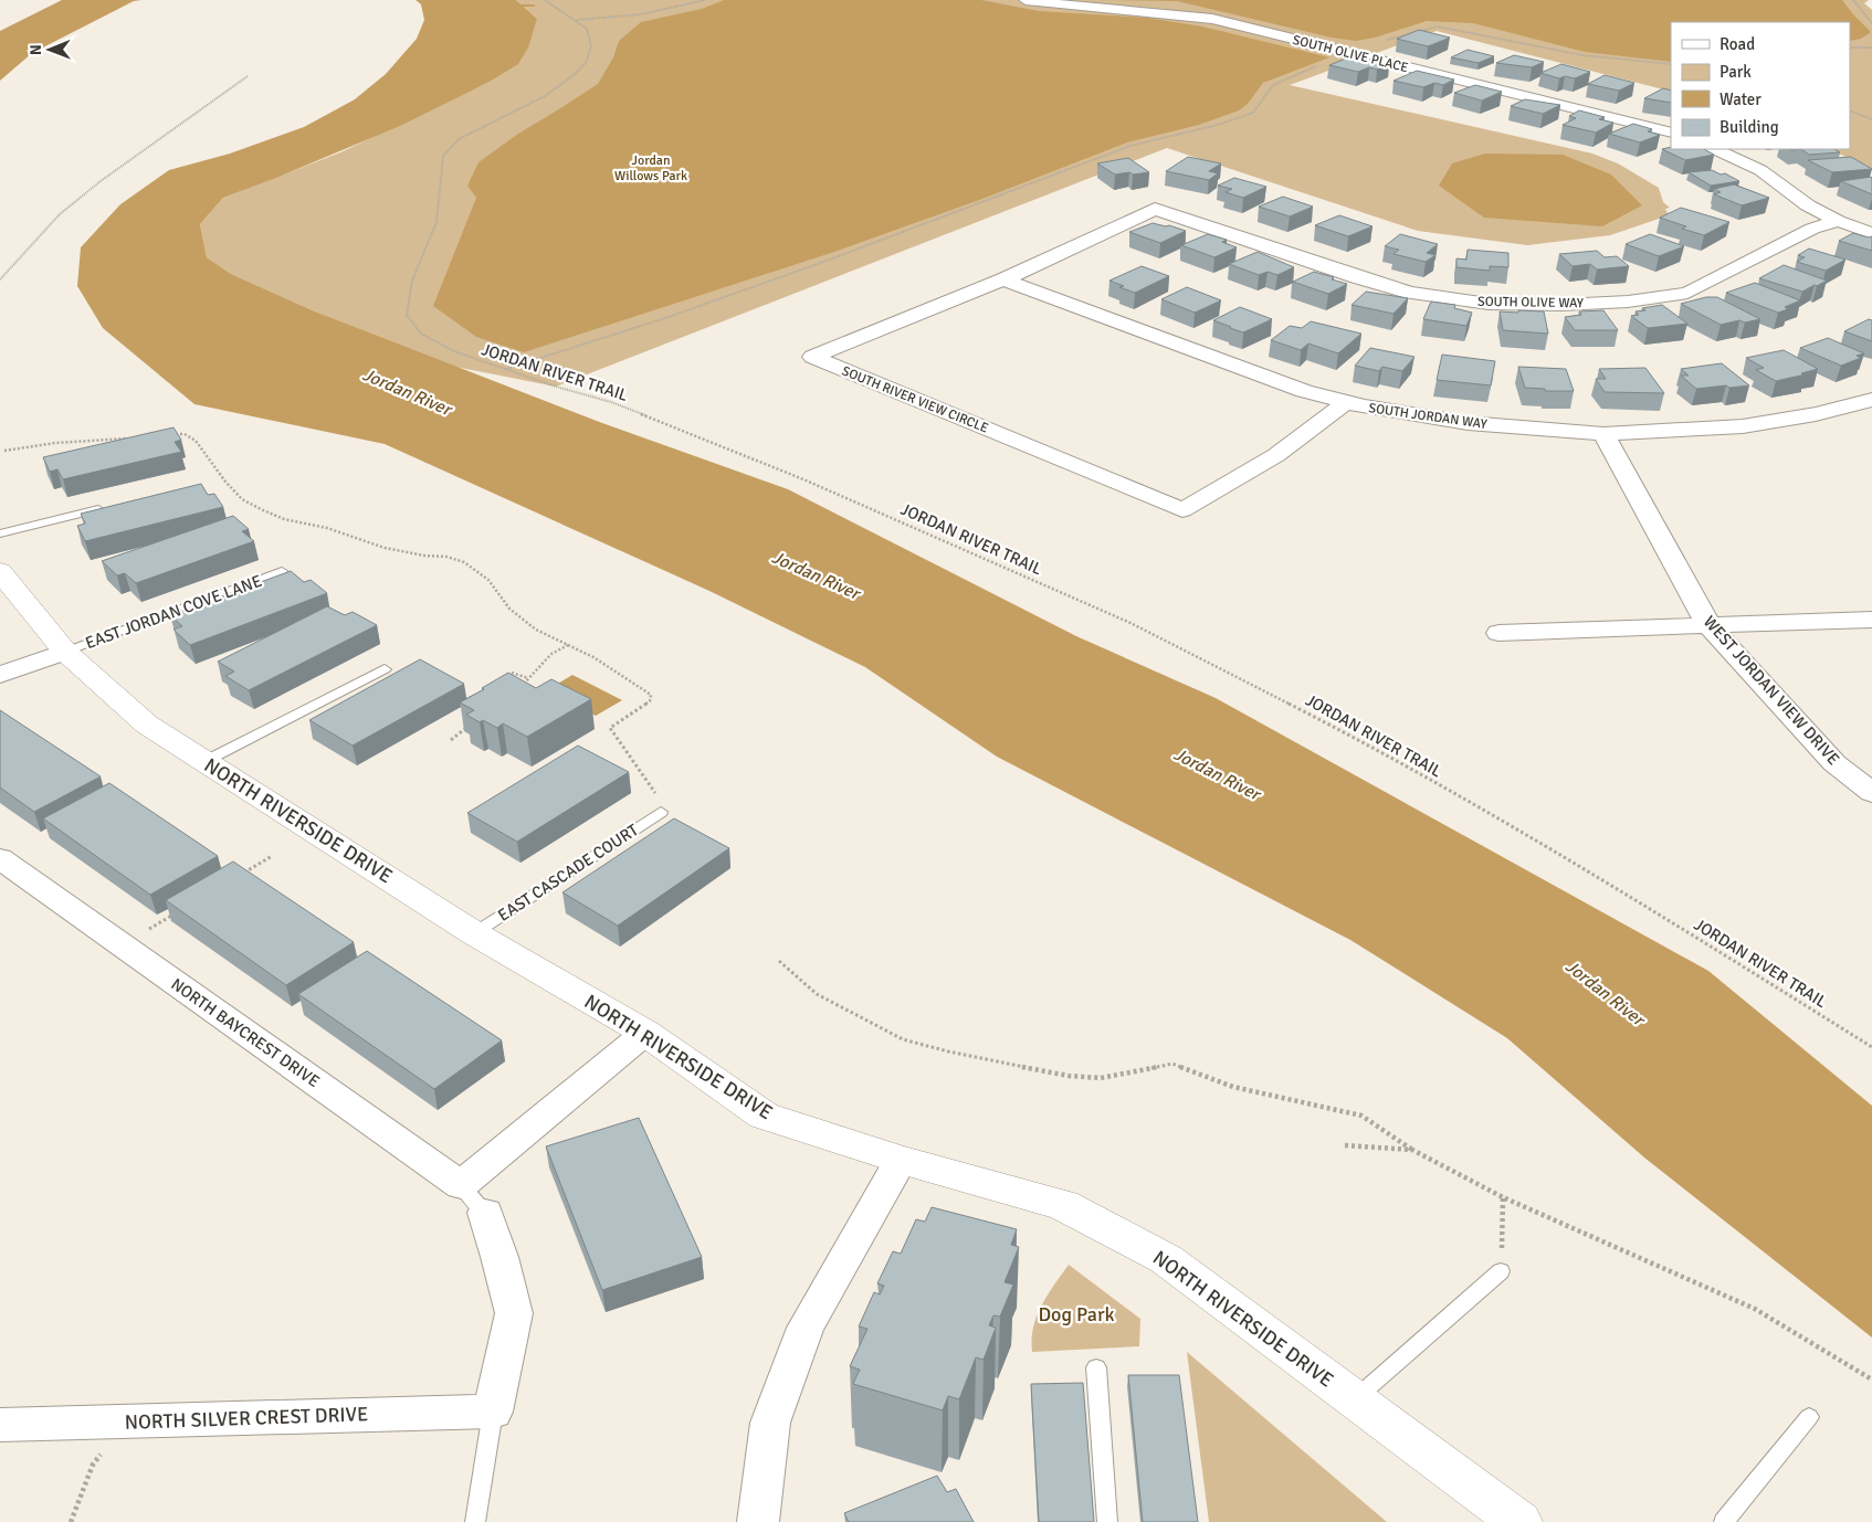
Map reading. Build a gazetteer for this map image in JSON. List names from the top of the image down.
{
  "streets": {
    "street": [
      "SOUTH OLIVE PLACE",
      "SOUTH OLIVE WAY",
      "SOUTH RIVER VIEW CIRCLE",
      "SOUTH JORDAN WAY",
      "WEST JORDAN VIEW DRIVE",
      "NORTH RIVERSIDE DRIVE",
      "NORTH BAYCREST DRIVE",
      "NORTH SILVER CREST DRIVE"
    ],
    "lane": ["EAST JORDAN COVE LANE", "EAST CASCADE COURT"],
    "path": ["JORDAN RIVER TRAIL"]
  },
  "crossings": [
    ["SOUTH OLIVE WAY", "SOUTH RIVER VIEW CIRCLE"],
    ["SOUTH RIVER VIEW CIRCLE", "SOUTH JORDAN WAY"],
    ["SOUTH JORDAN WAY", "WEST JORDAN VIEW DRIVE"],
    ["EAST JORDAN COVE LANE", "NORTH RIVERSIDE DRIVE"],
    ["NORTH RIVERSIDE DRIVE", "EAST CASCADE COURT"]
  ],
  "water": ["Jordan River"],
  "parks": ["Jordan Willows Park", "Dog Park"],
  "legend": [
    "Road",
    "Park",
    "Water",
    "Building"
  ],
  "north": "left"
}
